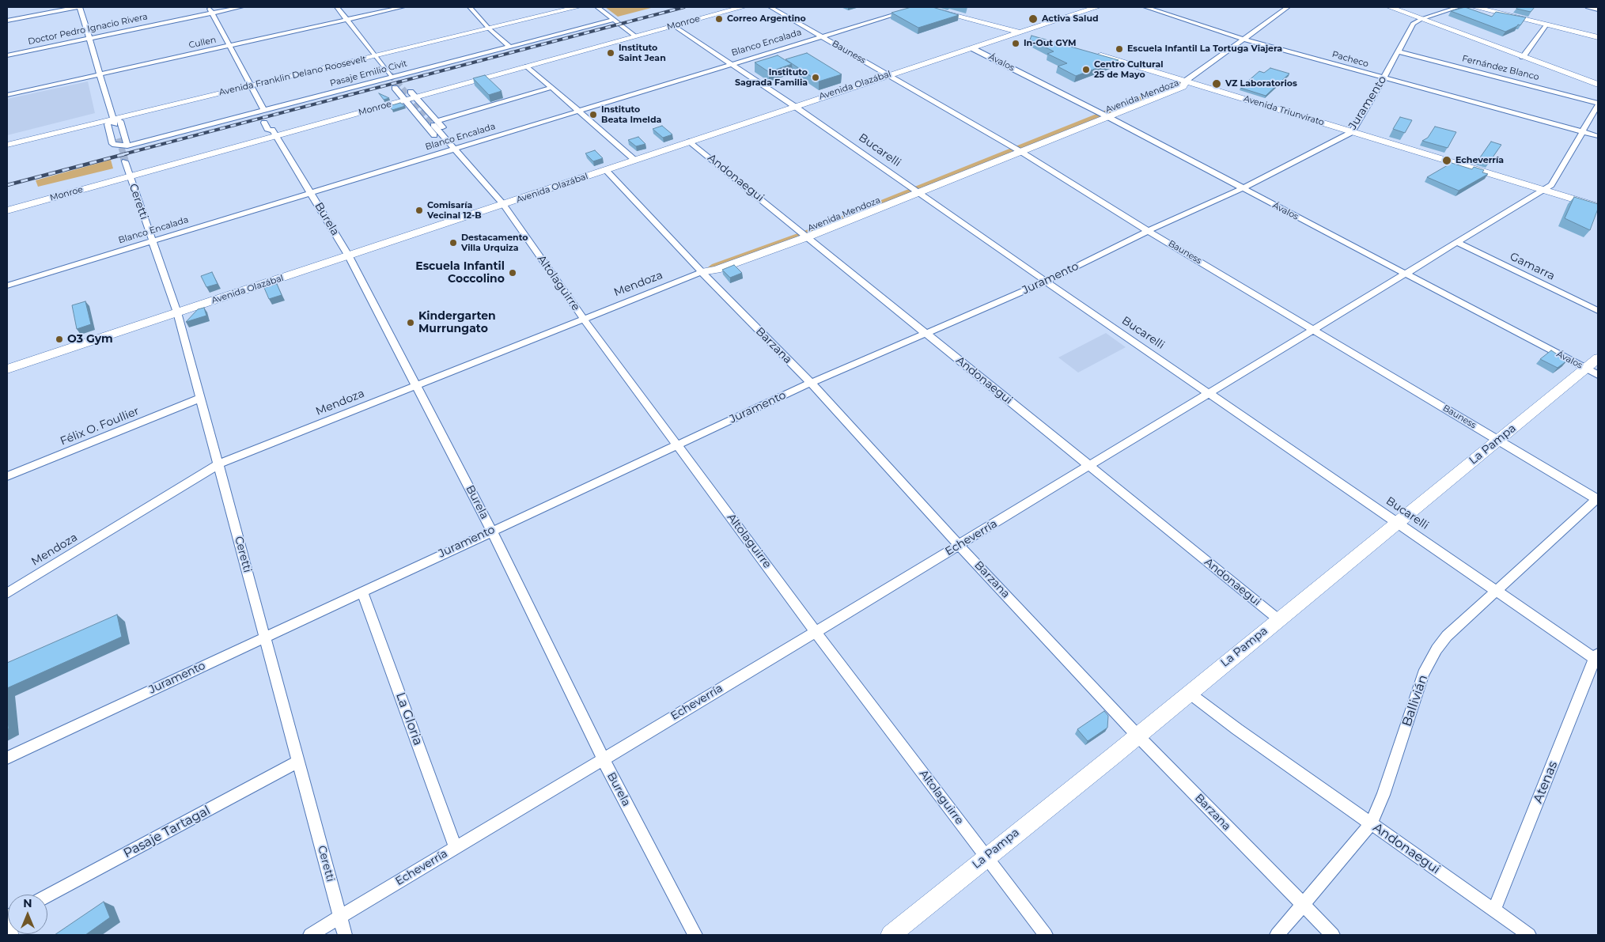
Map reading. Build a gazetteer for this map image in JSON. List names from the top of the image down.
{
  "streets": {
    "street": [
      "Monroe",
      "Doctor Pedro Ignacio Rivera",
      "Cullen",
      "Blanco Encalada",
      "Bauness",
      "Pacheco",
      "Ávalos",
      "Fernández Blanco",
      "Pasaje Emilio Civit",
      "Avenida Franklin Delano Roosevelt",
      "Avenida Olazábal",
      "Avenida Mendoza",
      "Juramento",
      "Avenida Triunvirato",
      "Bucarelli",
      "Andonaegui",
      "Ceretti",
      "Burela",
      "Gamarra",
      "Altolaguirre",
      "Mendoza",
      "Barzana",
      "Félix O. Foullier",
      "La Pampa",
      "Echeverría",
      "Ballivián",
      "La Gloria",
      "Atenas",
      "Pasaje Tartagal"
    ]
  },
  "crossings": [
    ["Monroe", "Bucarelli"],
    ["Monroe", "Ceretti"],
    ["Monroe", "Burela"],
    ["Monroe", "Altolaguirre"],
    ["Blanco Encalada", "Bauness"],
    ["Blanco Encalada", "Bucarelli"],
    ["Blanco Encalada", "Ceretti"],
    ["Blanco Encalada", "Burela"],
    ["Blanco Encalada", "Altolaguirre"],
    ["Bauness", "Avenida Olazábal"],
    ["Bauness", "Avenida Mendoza"],
    ["Bauness", "Juramento"],
    ["Bauness", "La Pampa"],
    ["Bauness", "Echeverría"],
    ["Bauness", "Ballivián"],
    ["Pacheco", "Juramento"],
    ["Pacheco", "Echeverría"],
    ["Ávalos", "Avenida Olazábal"],
    ["Ávalos", "Avenida Mendoza"],
    ["Ávalos", "Juramento"],
    ["Ávalos", "La Pampa"],
    ["Ávalos", "Echeverría"],
    ["Fernández Blanco", "Juramento"],
    ["Fernández Blanco", "Echeverría"],
    ["Avenida Olazábal", "Bucarelli"],
    ["Avenida Olazábal", "Andonaegui"],
    ["Avenida Olazábal", "Ceretti"],
    ["Avenida Olazábal", "Burela"],
    ["Avenida Olazábal", "Altolaguirre"],
    ["Avenida Olazábal", "Barzana"],
    ["Avenida Mendoza", "Avenida Triunvirato"],
    ["Avenida Mendoza", "Bucarelli"],
    ["Avenida Mendoza", "Andonaegui"],
    ["Avenida Mendoza", "Mendoza"],
    ["Avenida Mendoza", "Barzana"],
    ["Juramento", "Avenida Triunvirato"],
    ["Juramento", "Bucarelli"],
    ["Juramento", "Andonaegui"],
    ["Juramento", "Ceretti"],
    ["Juramento", "Burela"],
    ["Juramento", "Altolaguirre"],
    ["Juramento", "Barzana"],
    ["Juramento", "La Gloria"],
    ["Avenida Triunvirato", "Echeverría"],
    ["Bucarelli", "La Pampa"],
    ["Bucarelli", "Echeverría"],
    ["Bucarelli", "Ballivián"],
    ["Bucarelli", "Atenas"],
    ["Andonaegui", "La Pampa"],
    ["Andonaegui", "Echeverría"],
    ["Andonaegui", "Ballivián"],
    ["Andonaegui", "Atenas"],
    ["Ceretti", "Mendoza"],
    ["Ceretti", "Félix O. Foullier"],
    ["Ceretti", "Echeverría"],
    ["Ceretti", "Pasaje Tartagal"],
    ["Burela", "Mendoza"],
    ["Burela", "Echeverría"],
    ["Gamarra", "Echeverría"],
    ["Altolaguirre", "Mendoza"],
    ["Altolaguirre", "La Pampa"],
    ["Altolaguirre", "Echeverría"],
    ["Mendoza", "Barzana"],
    ["Barzana", "La Pampa"],
    ["Barzana", "Echeverría"],
    ["Barzana", "Ballivián"],
    ["Echeverría", "La Gloria"]
  ],
  "places": [
    "Correo Argentino",
    "Activa Salud",
    "In-Out GYM",
    "Escuela Infantil La Tortuga Viajera",
    "Instituto Saint Jean",
    "Centro Cultural 25 de Mayo",
    "Instituto Sagrada Familia",
    "VZ Laboratorios",
    "Instituto Beata Imelda",
    "Echeverría",
    "Comisaría Vecinal 12-B",
    "Destacamento Villa Urquiza",
    "Escuela Infantil Coccolino",
    "Kindergarten Murrungato",
    "O3 Gym"
  ],
  "north": "top"
}
